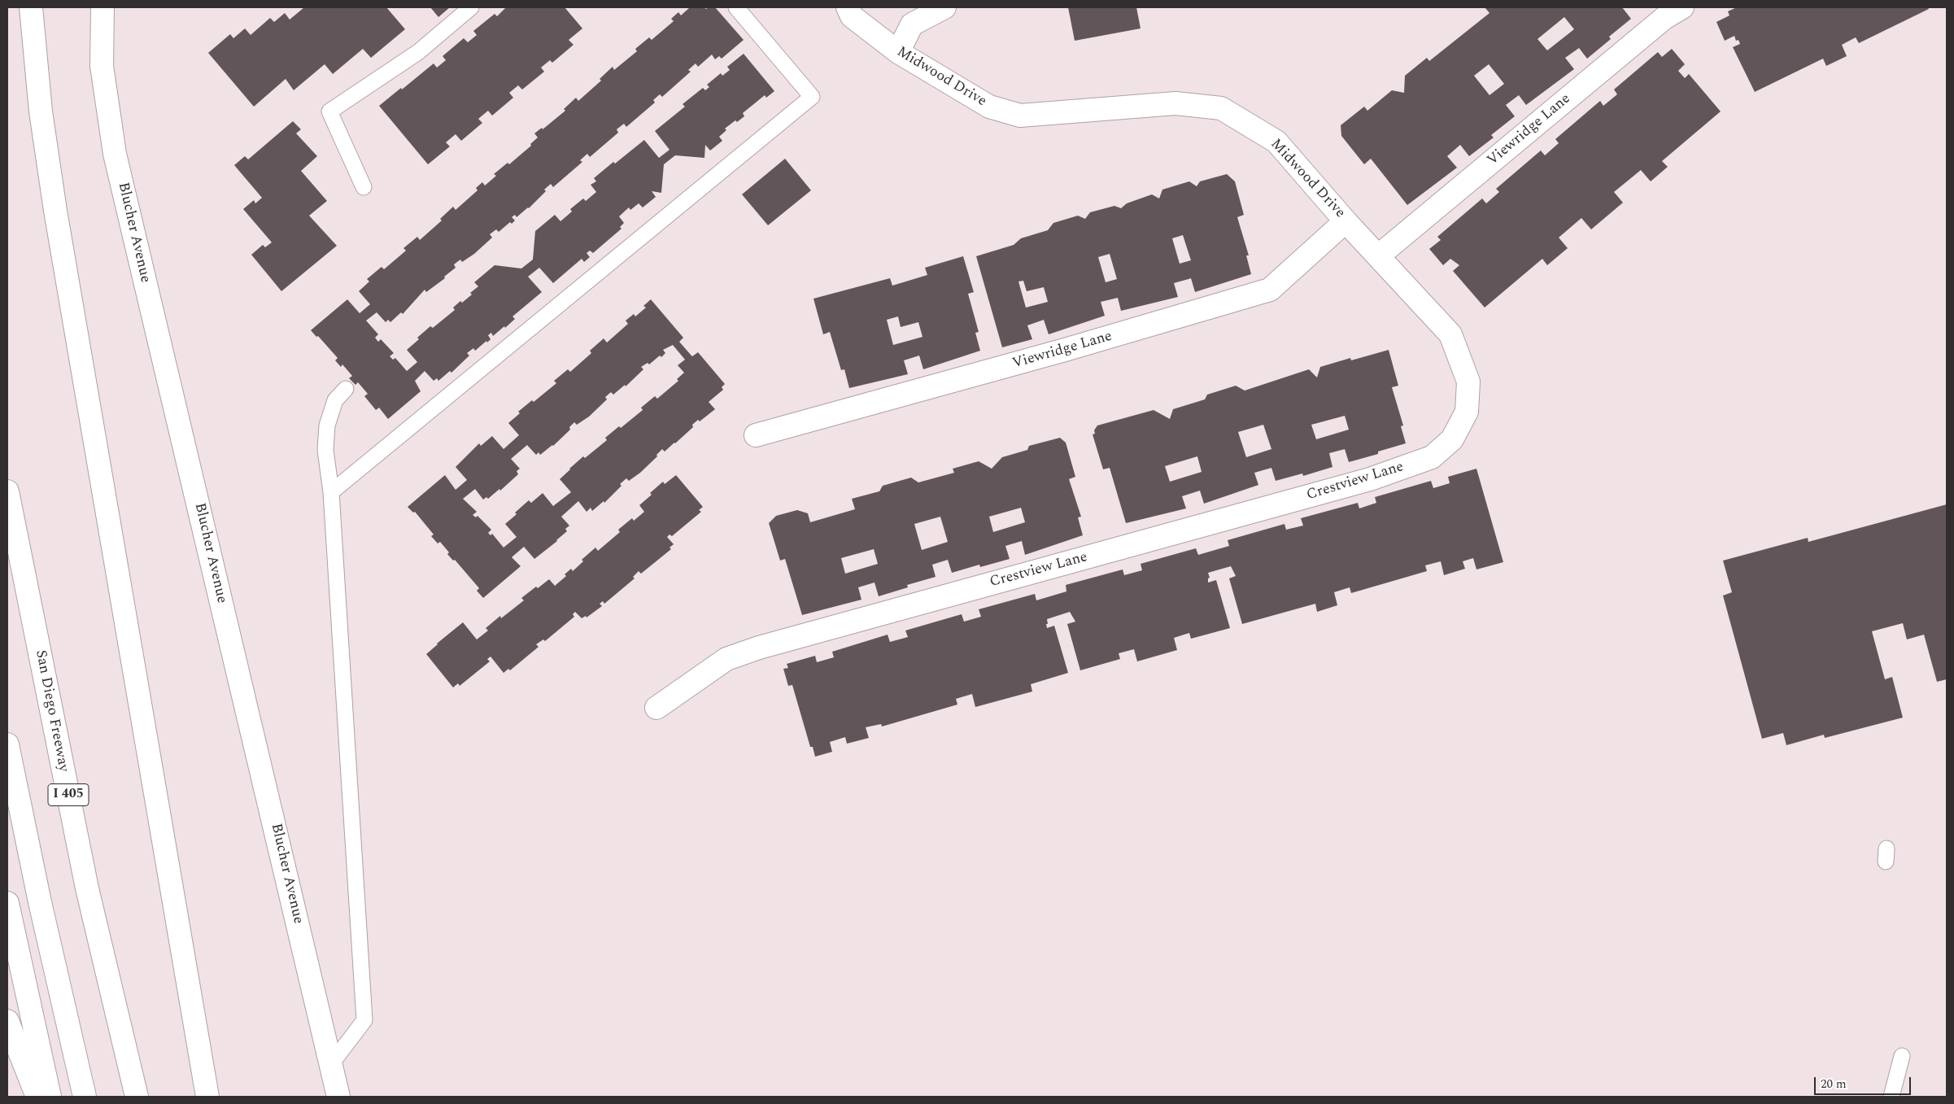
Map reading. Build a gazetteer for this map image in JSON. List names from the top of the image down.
{
  "streets": {
    "main road": [
      "Midwood Drive",
      "Viewridge Lane",
      "Blucher Avenue",
      "Crestview Lane",
      "San Diego Freeway",
      "I 405"
    ]
  },
  "crossings": [
    ["Midwood Drive", "Viewridge Lane"],
    ["Midwood Drive", "Crestview Lane"]
  ],
  "scale_bar": "20 m"
}
